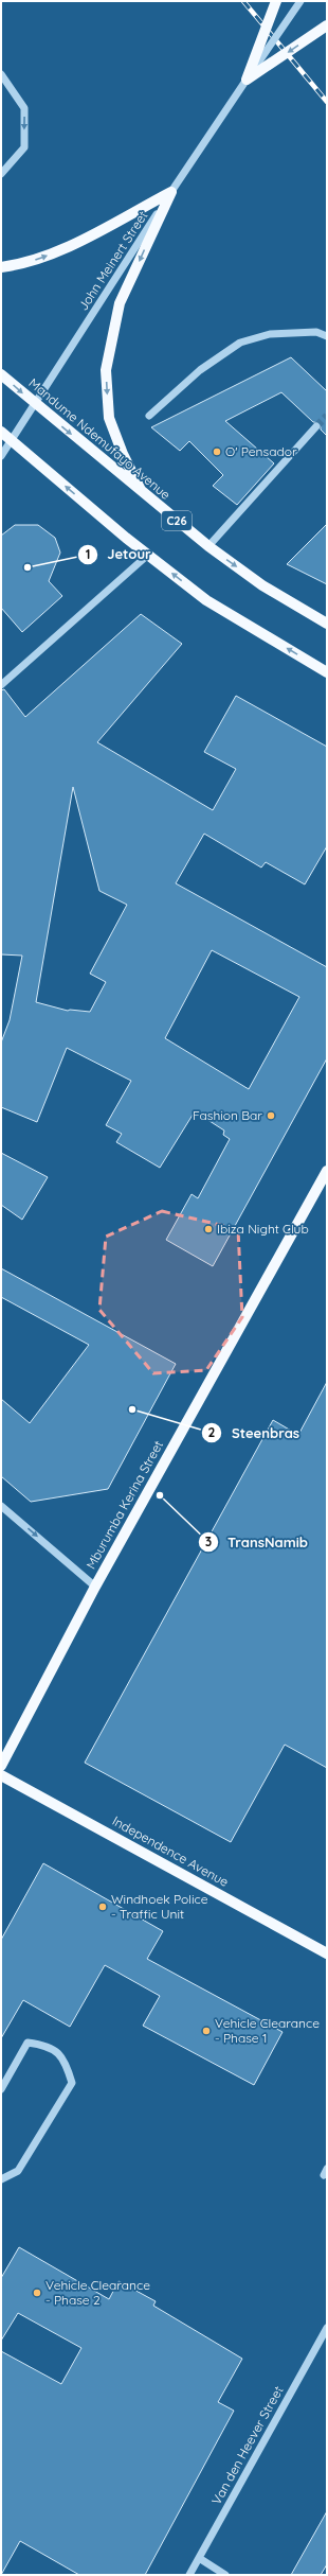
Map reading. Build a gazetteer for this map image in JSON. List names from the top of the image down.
{
  "streets": {
    "main road": [
      "Mandume Ndemufayo Avenue",
      "C26",
      "Mburumba Kerina Street",
      "Independence Avenue"
    ],
    "street": ["John Meinert Street", "Van den Heever Street"]
  },
  "crossings": [
    ["John Meinert Street", "Mandume Ndemufayo Avenue"]
  ],
  "places": [
    "O' Pensador",
    "Jetour",
    "Fashion Bar",
    "Ibiza Night Club",
    "Steenbras",
    "TransNamib",
    "Windhoek Police - Traffic Unit",
    "Vehicle Clearance - Phase 1",
    "Vehicle Clearance - Phase 2"
  ]
}
